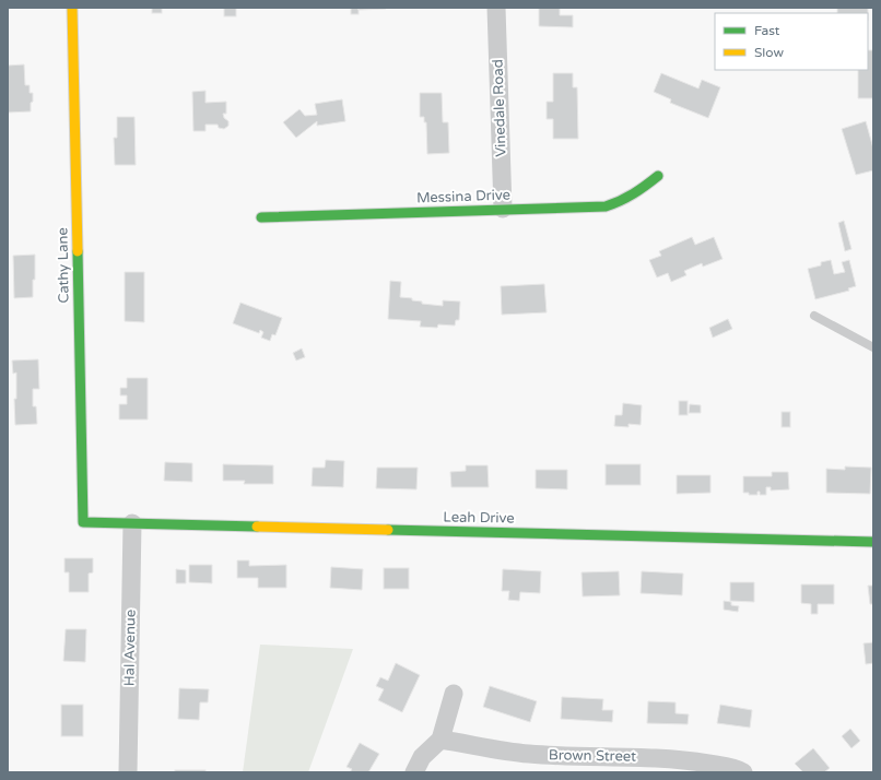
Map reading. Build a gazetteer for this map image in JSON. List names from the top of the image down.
{
  "streets": {
    "street": [
      "Vinedale Road",
      "Messina Drive",
      "Cathy Lane",
      "Leah Drive",
      "Hal Avenue",
      "Brown Street"
    ]
  },
  "crossings": [
    ["Vinedale Road", "Messina Drive"],
    ["Cathy Lane", "Leah Drive"],
    ["Leah Drive", "Hal Avenue"]
  ],
  "legend": ["Fast", "Slow"]
}
